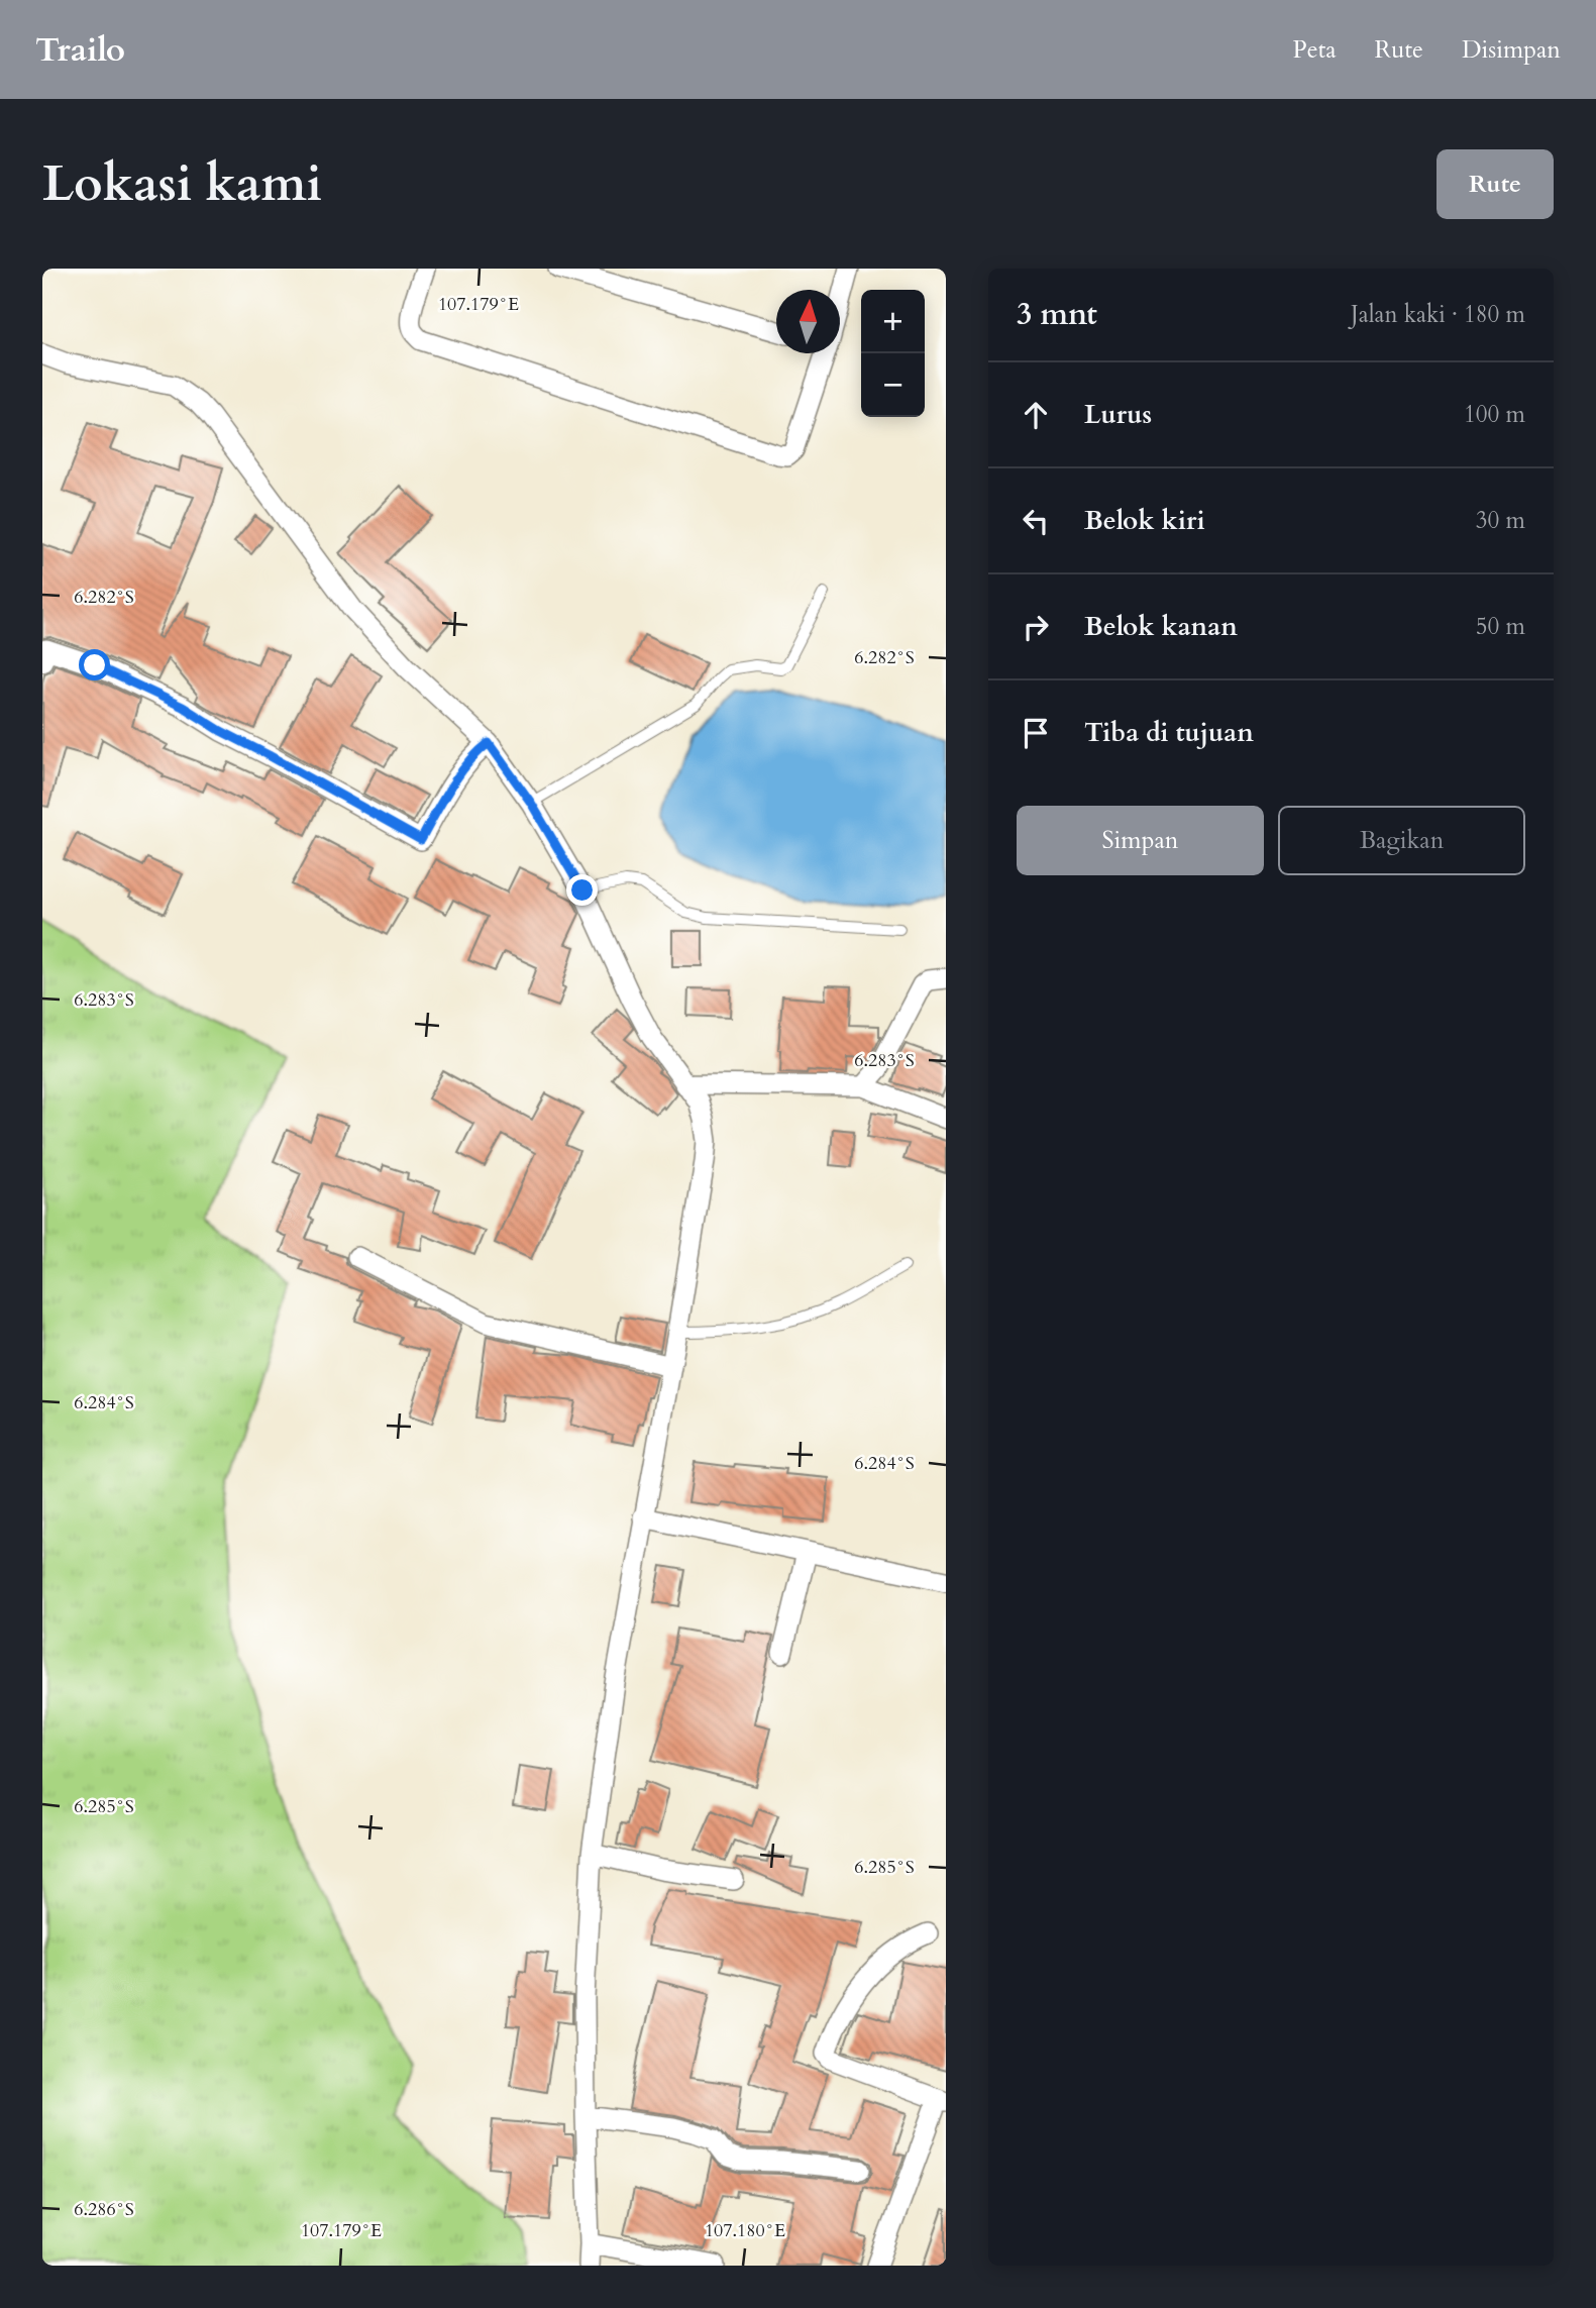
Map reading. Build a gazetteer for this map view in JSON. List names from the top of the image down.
{
  "north": "top",
  "page": {
    "header": "Trailo",
    "nav": ["Peta", "Rute", "Disimpan"],
    "buttons": [
      "Rute",
      ["Simpan", "Bagikan"]
    ],
    "title": "Lokasi kami",
    "heading": ["3 mnt", "Jalan kaki · 180 m"],
    "map_buttons": ["+", "−"],
    "list": [
      ["Lurus", "100 m"],
      ["Belok kiri", "30 m"],
      ["Belok kanan", "50 m"],
      "Tiba di tujuan"
    ]
  },
  "coordinates": [
    "107.179°E",
    "6.282°S",
    "6.283°S",
    "6.284°S",
    "6.285°S",
    "6.286°S",
    "107.180°E"
  ]
}
